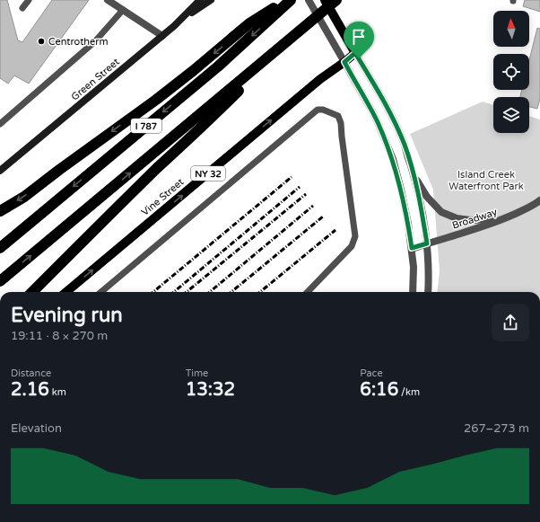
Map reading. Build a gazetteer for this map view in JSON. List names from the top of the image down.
{
  "streets": {
    "highway": ["I 787"],
    "main road": ["Green Street", "NY 32", "Vine Street"],
    "street": ["Broadway"]
  },
  "one_way": ["Vine Street"],
  "parks": ["Island Creek Waterfront Park"],
  "places": ["Centrotherm"],
  "north": "top",
  "page": {
    "heading": ["Evening run", "19:11 · 8 × 270 m"],
    "stats": [
      ["Distance", "2.16 km"],
      ["Time", "13:32"],
      ["Pace", "6:16 /km"]
    ],
    "chart": ["Elevation", "267–273 m"]
  }
}
